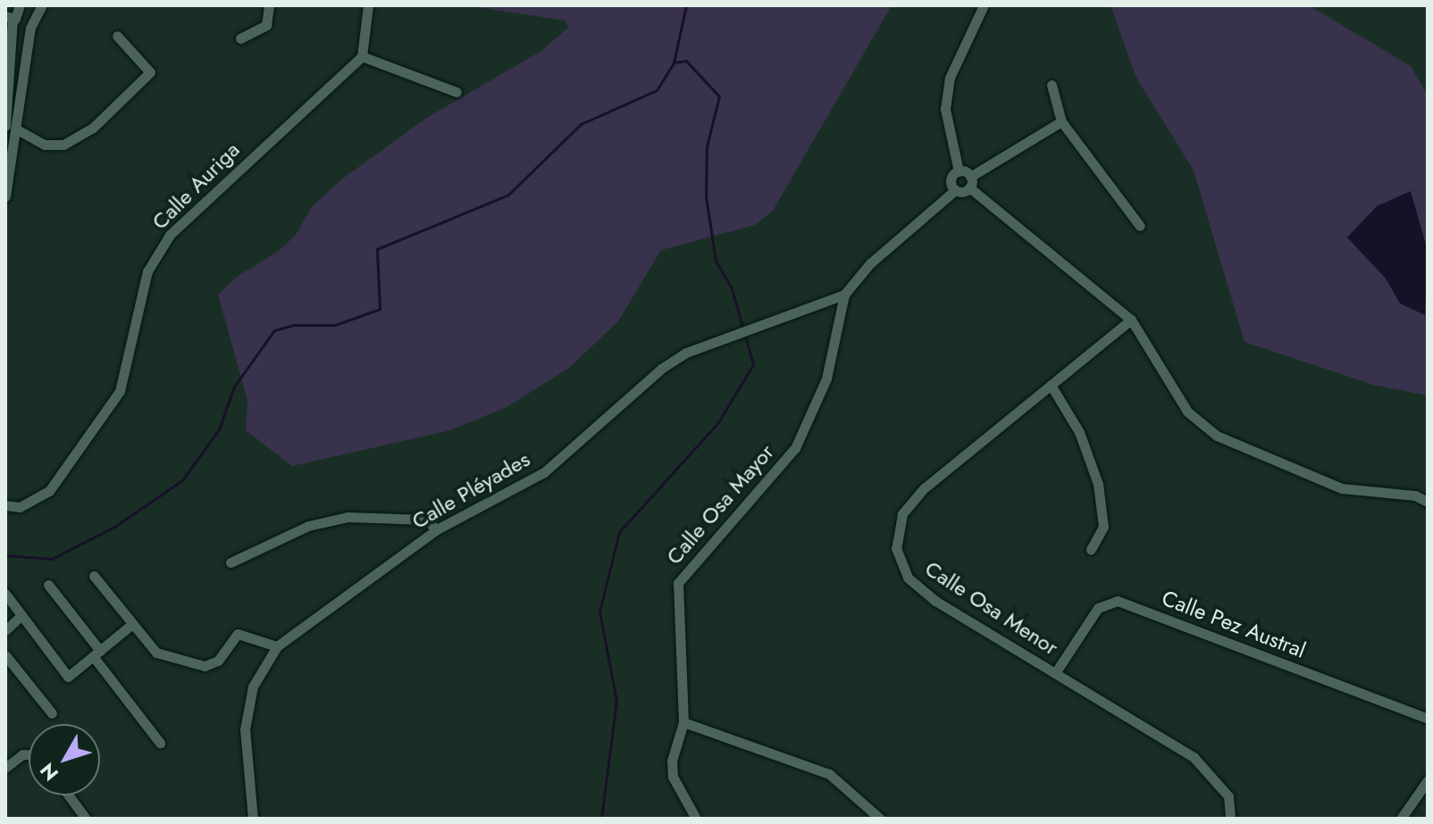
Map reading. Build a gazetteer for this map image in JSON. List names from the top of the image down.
{
  "streets": {
    "street": [
      "Calle Auriga",
      "Calle Pléyades",
      "Calle Osa Mayor",
      "Calle Osa Menor",
      "Calle Pez Austral"
    ]
  },
  "crossings": [
    ["Calle Pléyades", "Calle Osa Mayor"],
    ["Calle Osa Menor", "Calle Pez Austral"]
  ],
  "north": "bottom left"
}
